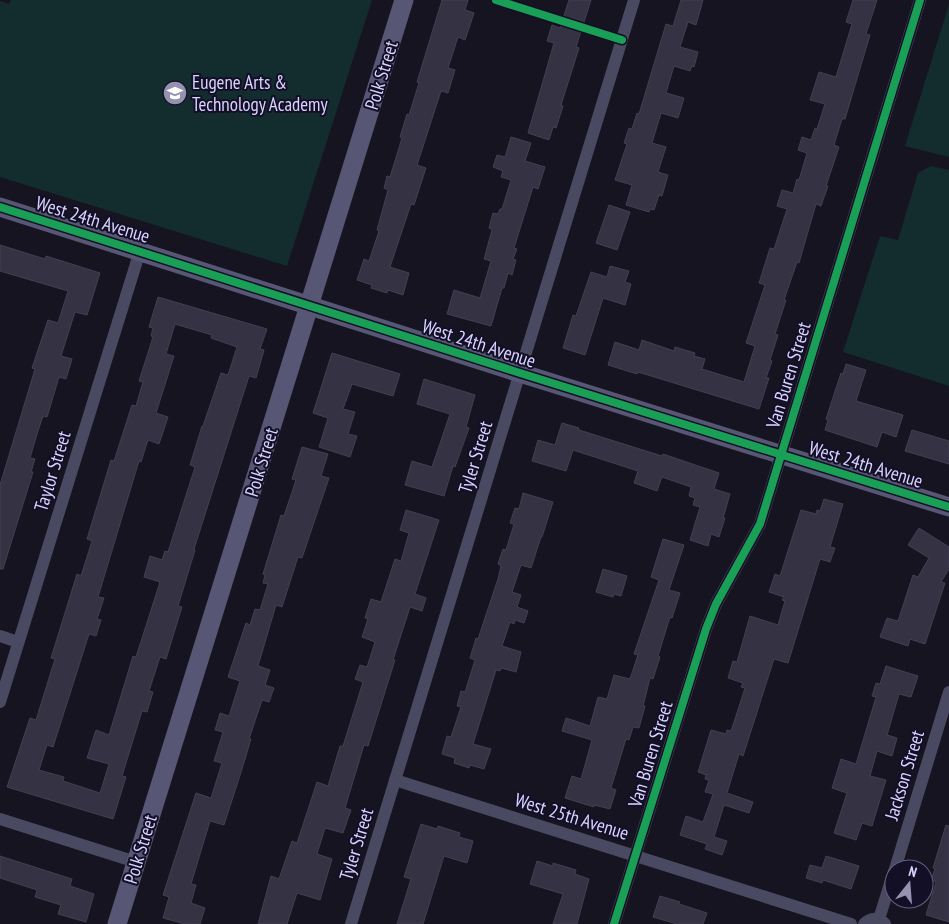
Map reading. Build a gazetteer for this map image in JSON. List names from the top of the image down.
{
  "streets": {
    "street": [
      "Polk Street",
      "West 24th Avenue",
      "Van Buren Street",
      "Tyler Street",
      "Taylor Street",
      "Jackson Street",
      "West 25th Avenue"
    ]
  },
  "crossings": [
    ["Polk Street", "West 24th Avenue"],
    ["West 24th Avenue", "Van Buren Street"],
    ["West 24th Avenue", "Tyler Street"],
    ["West 24th Avenue", "Taylor Street"],
    ["Van Buren Street", "West 25th Avenue"],
    ["Tyler Street", "West 25th Avenue"]
  ],
  "places": {
    "school or university": ["Eugene Arts & Technology Academy"]
  },
  "north": "top"
}
